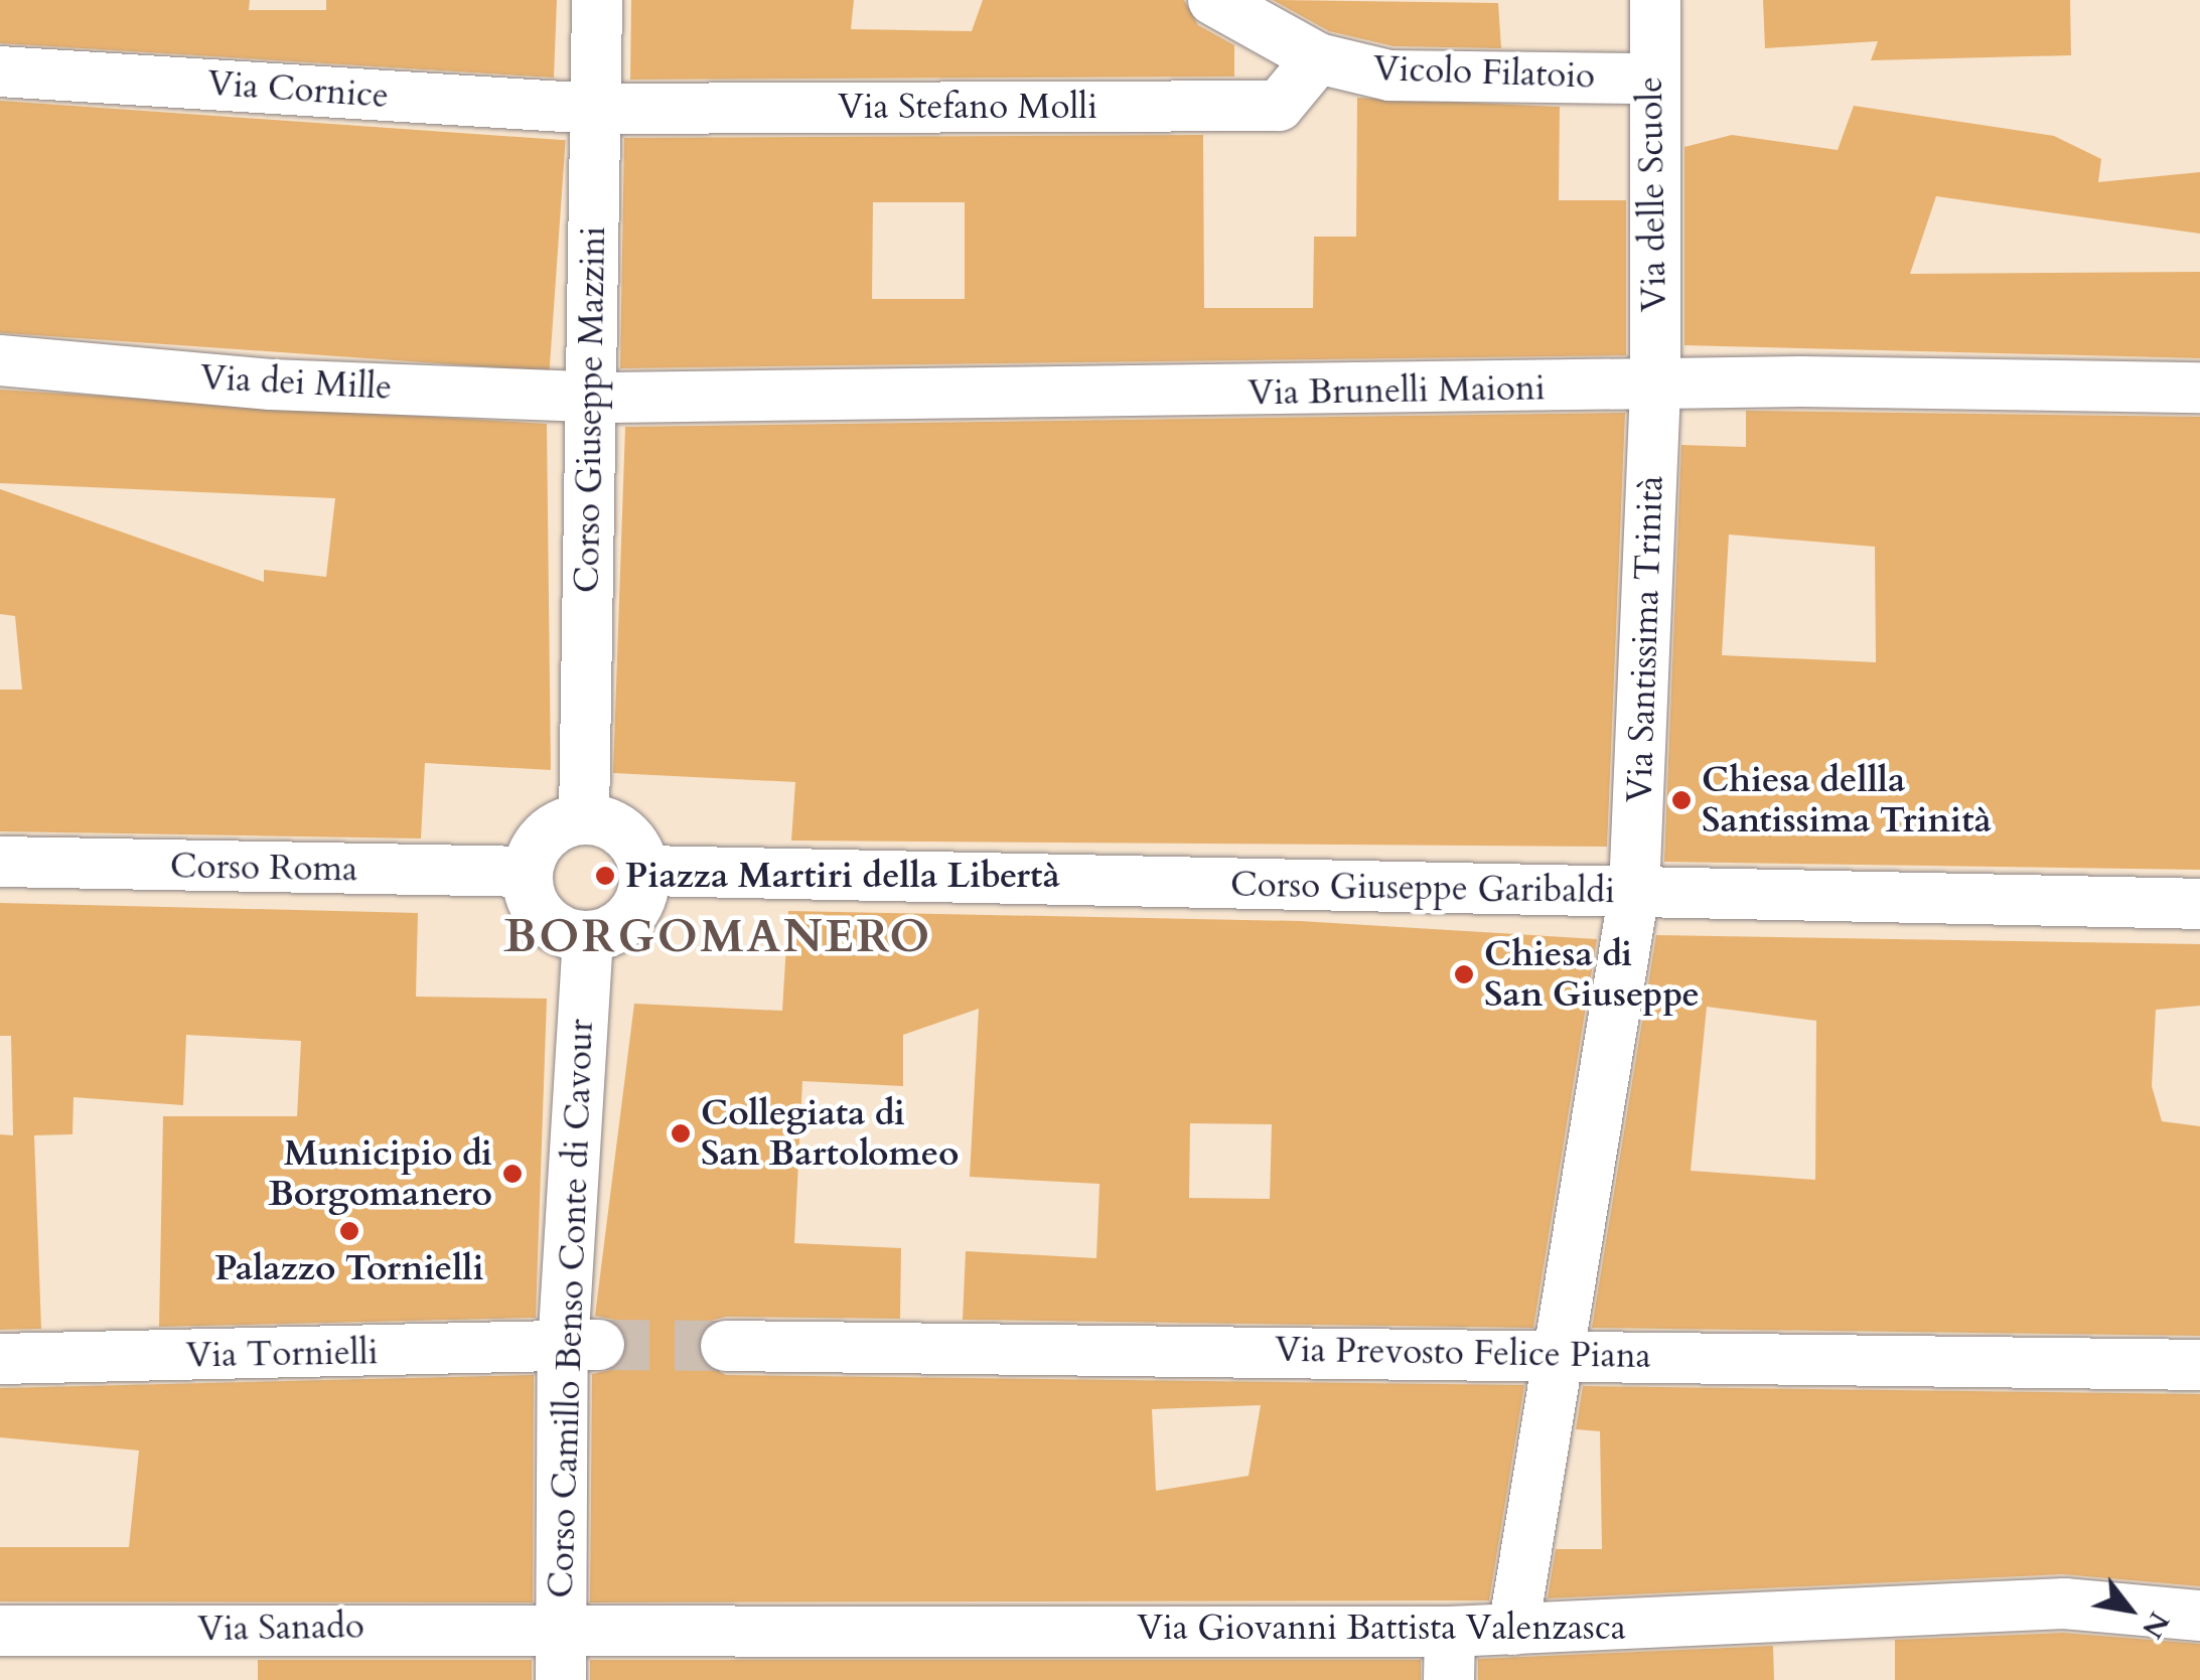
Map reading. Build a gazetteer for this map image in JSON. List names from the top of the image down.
{
  "streets": {
    "street": [
      "Vicolo Filatoio",
      "Via Cornice",
      "Via Stefano Molli",
      "Via delle Scuole",
      "Via dei Mille",
      "Via Brunelli Maioni",
      "Corso Giuseppe Mazzini",
      "Via Santissima Trinità",
      "Corso Roma",
      "Corso Giuseppe Garibaldi",
      "Corso Camillo Benso Conte di Cavour",
      "Via Prevosto Felice Piana",
      "Via Tornielli",
      "Via Sanado",
      "Via Giovanni Battista Valenzasca"
    ]
  },
  "crossings": [
    ["Vicolo Filatoio", "Via Stefano Molli"],
    ["Vicolo Filatoio", "Via delle Scuole"],
    ["Via Cornice", "Via Stefano Molli"],
    ["Via Cornice", "Corso Giuseppe Mazzini"],
    ["Via Stefano Molli", "Corso Giuseppe Mazzini"],
    ["Via delle Scuole", "Via Brunelli Maioni"],
    ["Via delle Scuole", "Via Santissima Trinità"],
    ["Via dei Mille", "Via Brunelli Maioni"],
    ["Via dei Mille", "Corso Giuseppe Mazzini"],
    ["Via Brunelli Maioni", "Corso Giuseppe Mazzini"],
    ["Via Brunelli Maioni", "Via Santissima Trinità"],
    ["Corso Giuseppe Mazzini", "Corso Roma"],
    ["Corso Giuseppe Mazzini", "Corso Giuseppe Garibaldi"],
    ["Corso Giuseppe Mazzini", "Corso Camillo Benso Conte di Cavour"],
    ["Via Santissima Trinità", "Corso Giuseppe Garibaldi"],
    ["Via Santissima Trinità", "Via Prevosto Felice Piana"],
    ["Via Santissima Trinità", "Via Giovanni Battista Valenzasca"],
    ["Corso Roma", "Corso Giuseppe Garibaldi"],
    ["Corso Roma", "Corso Camillo Benso Conte di Cavour"],
    ["Corso Giuseppe Garibaldi", "Corso Camillo Benso Conte di Cavour"],
    ["Corso Camillo Benso Conte di Cavour", "Via Tornielli"],
    ["Corso Camillo Benso Conte di Cavour", "Via Sanado"],
    ["Corso Camillo Benso Conte di Cavour", "Via Giovanni Battista Valenzasca"],
    ["Via Sanado", "Via Giovanni Battista Valenzasca"]
  ],
  "districts": ["BORGOMANERO"],
  "places": [
    "Chiesa dellla Santissima Trinità",
    "Piazza Martiri della Libertà",
    "Chiesa di San Giuseppe",
    "Collegiata di San Bartolomeo",
    "Municipio di Borgomanero",
    "Palazzo Tornielli"
  ],
  "north": "bottom right"
}
